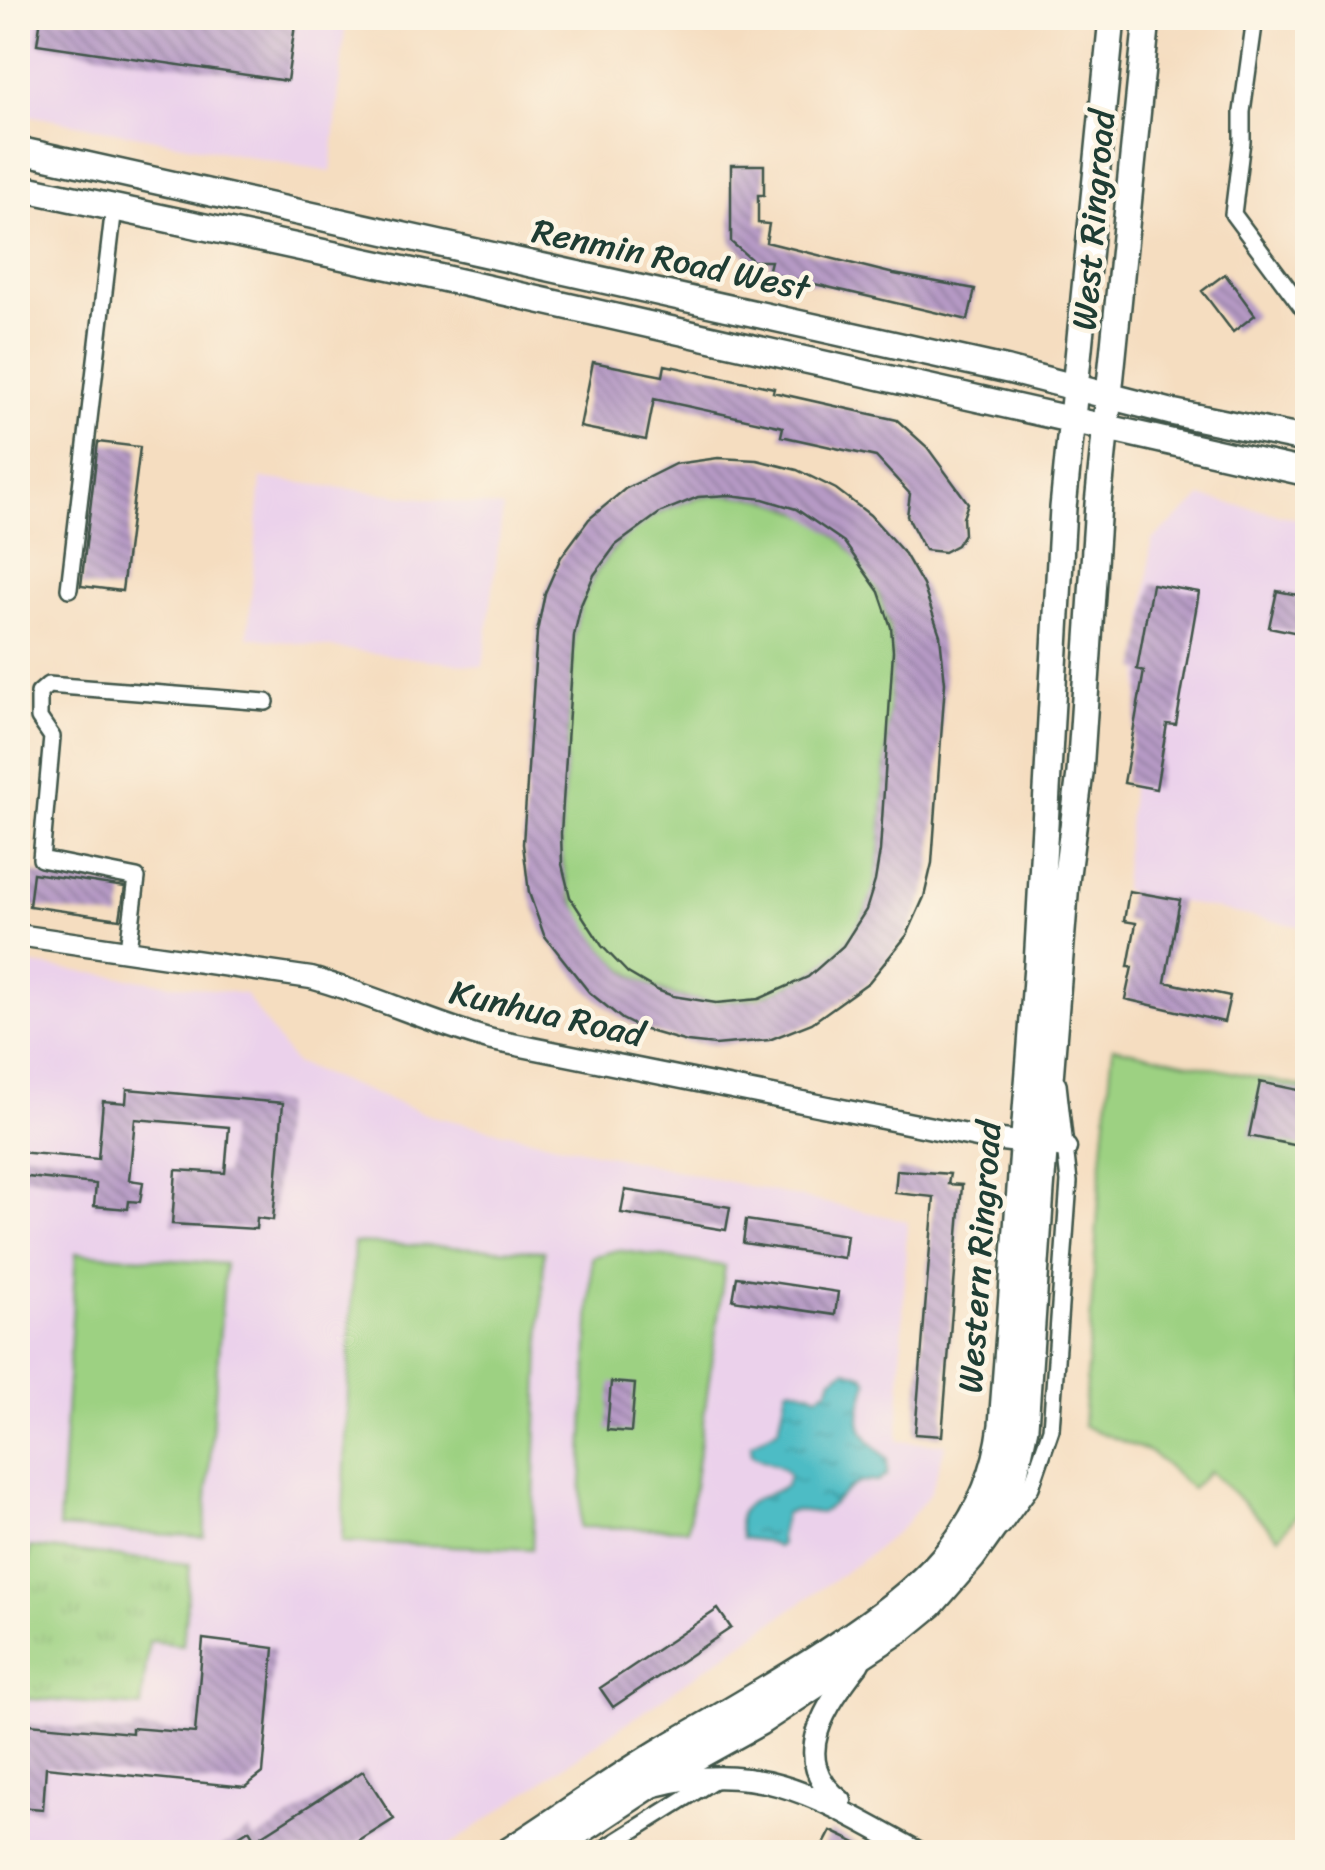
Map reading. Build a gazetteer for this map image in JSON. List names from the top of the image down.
{
  "streets": {
    "main road": ["West Ringroad", "Renmin Road West", "Western Ringroad"],
    "street": ["Kunhua Road"]
  },
  "crossings": [
    ["West Ringroad", "Renmin Road West"],
    ["West Ringroad", "Western Ringroad"],
    ["Renmin Road West", "Western Ringroad"],
    ["Kunhua Road", "Western Ringroad"]
  ]
}
